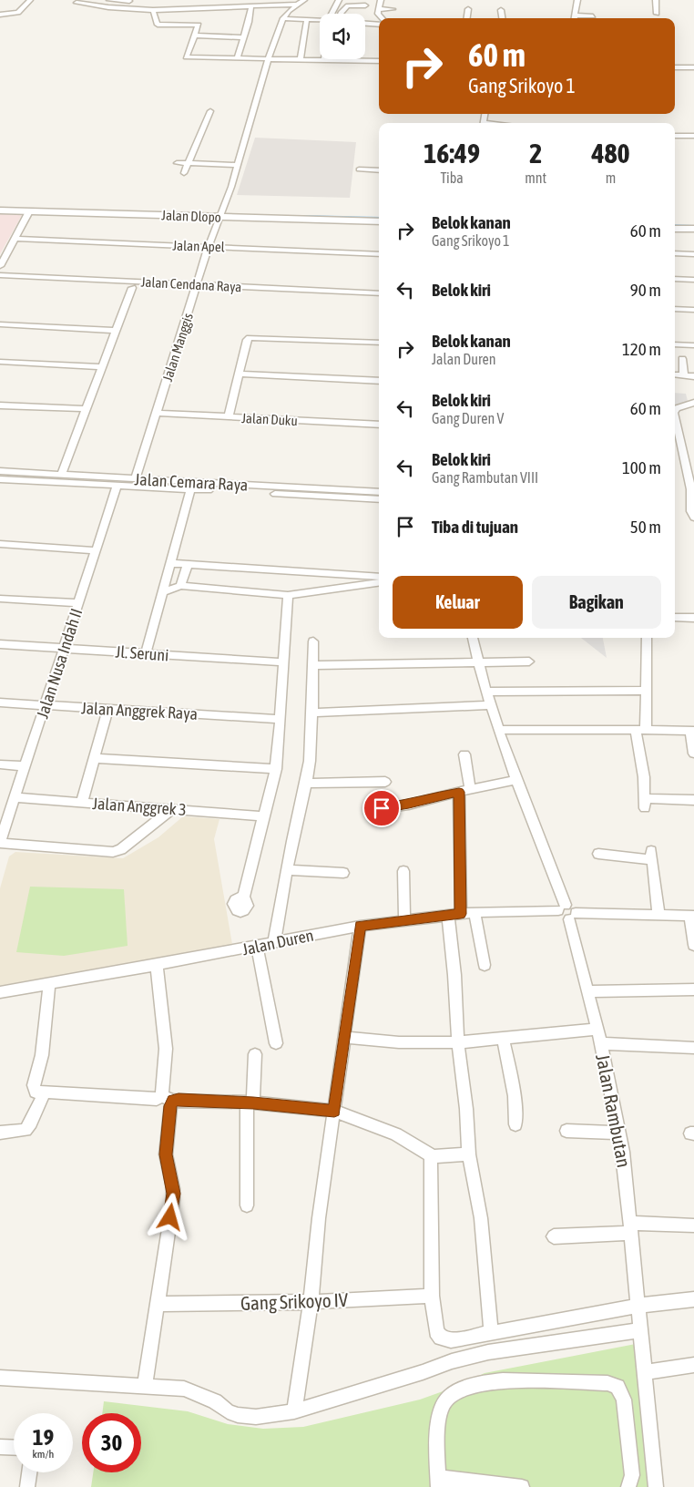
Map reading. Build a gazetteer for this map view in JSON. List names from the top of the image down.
{
  "streets": {
    "street": [
      "Jalan Dlopo",
      "Jalan Apel",
      "Jalan Cendana Raya",
      "Jalan Manggis",
      "Jalan Duku",
      "Jalan Cemara Raya",
      "Jl. Seruni",
      "Jalan Nusa Indah II",
      "Jalan Anggrek Raya",
      "Jalan Anggrek 3",
      "Jalan Duren",
      "Jalan Rambutan",
      "Gang Srikoyo IV"
    ]
  },
  "crossings": [
    ["Jalan Dlopo", "Jalan Manggis"],
    ["Jalan Apel", "Jalan Manggis"],
    ["Jalan Cendana Raya", "Jalan Manggis"],
    ["Jalan Manggis", "Jalan Duku"],
    ["Jalan Manggis", "Jalan Cemara Raya"],
    ["Jalan Cemara Raya", "Jalan Nusa Indah II"],
    ["Jl. Seruni", "Jalan Nusa Indah II"],
    ["Jalan Nusa Indah II", "Jalan Anggrek Raya"],
    ["Jalan Nusa Indah II", "Jalan Anggrek 3"]
  ],
  "page": {
    "turn": ["60 m", "Gang Srikoyo 1"],
    "eta": [
      "16:49",
      "Tiba",
      "2",
      "mnt",
      "480",
      "m"
    ],
    "list": [
      {
        "name": "Belok kanan",
        "note": "Gang Srikoyo 1",
        "value": "60 m"
      },
      {
        "name": "Belok kiri",
        "value": "90 m"
      },
      {
        "name": "Belok kanan",
        "note": "Jalan Duren",
        "value": "120 m"
      },
      {
        "name": "Belok kiri",
        "note": "Gang Duren V",
        "value": "60 m"
      },
      {
        "name": "Belok kiri",
        "note": "Gang Rambutan VIII",
        "value": "100 m"
      },
      {
        "name": "Tiba di tujuan",
        "value": "50 m"
      }
    ],
    "buttons": ["Keluar", "Bagikan"],
    "speed": "19 km/h",
    "limit": "30"
  }
}
